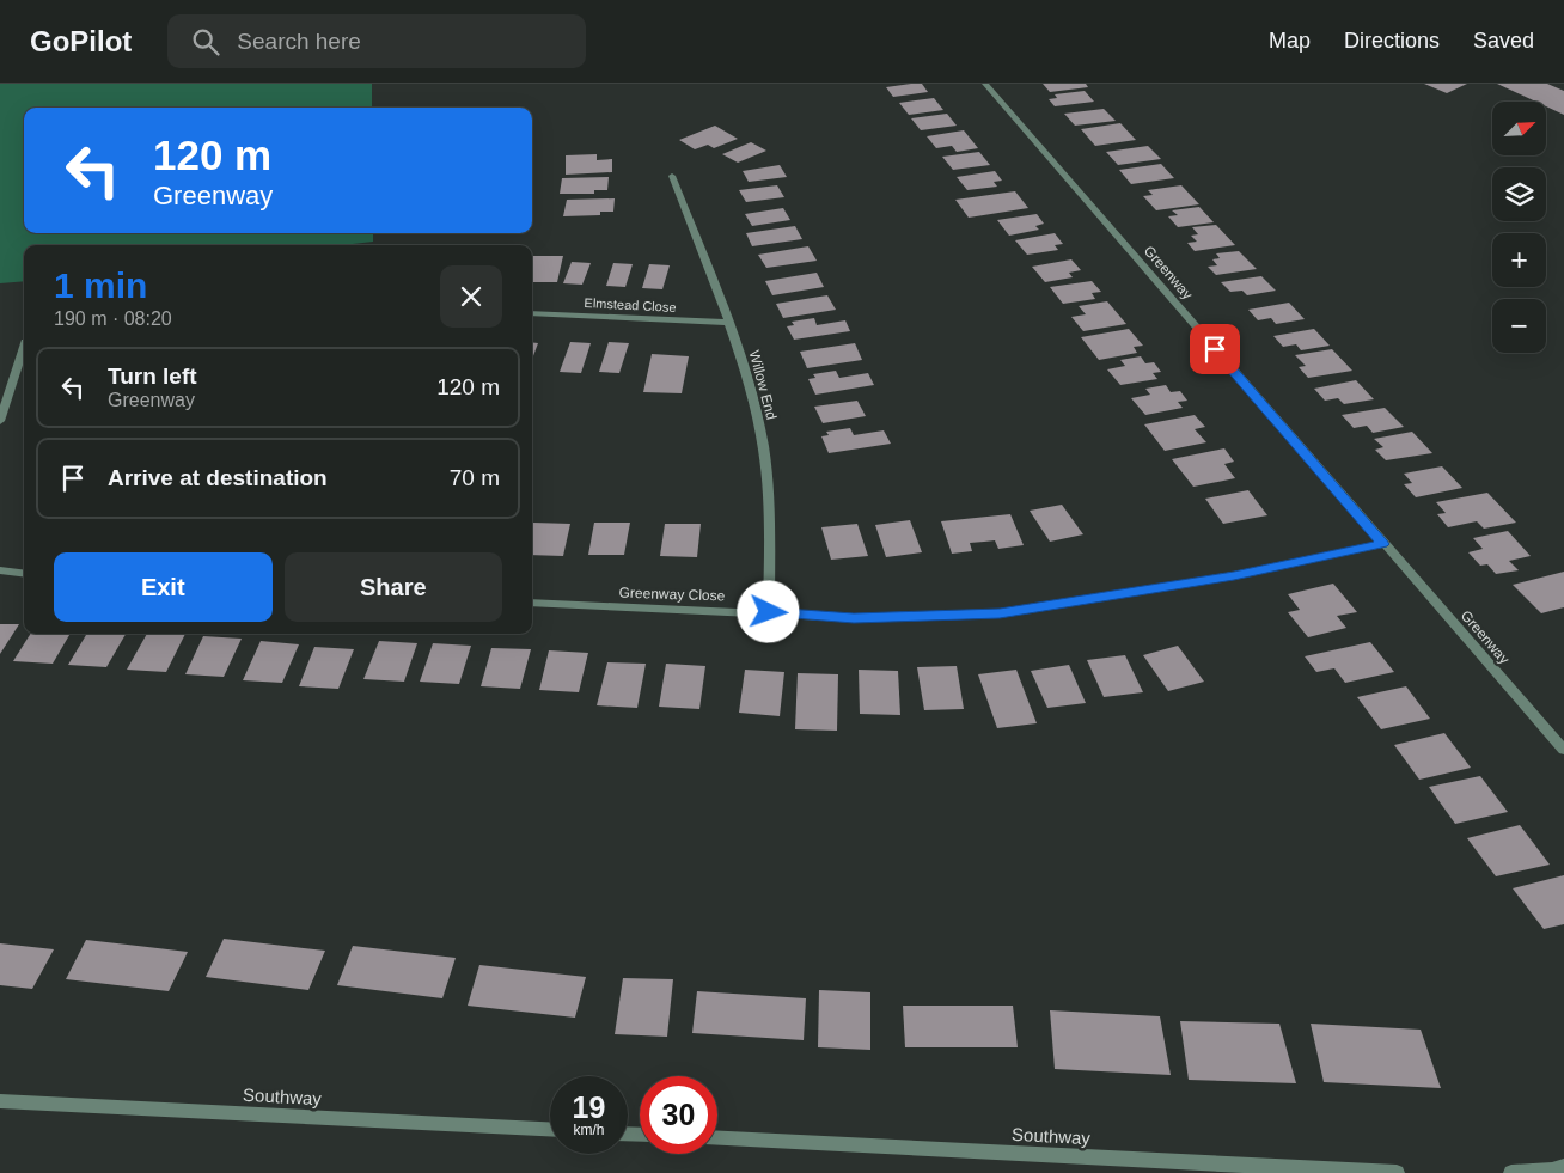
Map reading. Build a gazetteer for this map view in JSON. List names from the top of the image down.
{
  "streets": {
    "street": [
      "Greenway",
      "Elmstead Close",
      "Willow End",
      "Greenway Close",
      "Southway"
    ]
  },
  "crossings": [
    ["Greenway", "Greenway Close"],
    ["Elmstead Close", "Willow End"],
    ["Willow End", "Greenway Close"]
  ],
  "north": "top right",
  "page": {
    "header": "GoPilot",
    "search": "Search here",
    "nav": ["Map", "Directions", "Saved"],
    "map_buttons": ["+", "−"],
    "turn": ["120 m", "Greenway"],
    "heading": ["1 min", "190 m · 08:20"],
    "list": [
      {
        "name": "Turn left",
        "note": "Greenway",
        "value": "120 m"
      },
      {
        "name": "Arrive at destination",
        "value": "70 m"
      }
    ],
    "buttons": ["Exit", "Share"],
    "speed": "19 km/h",
    "limit": "30"
  }
}
